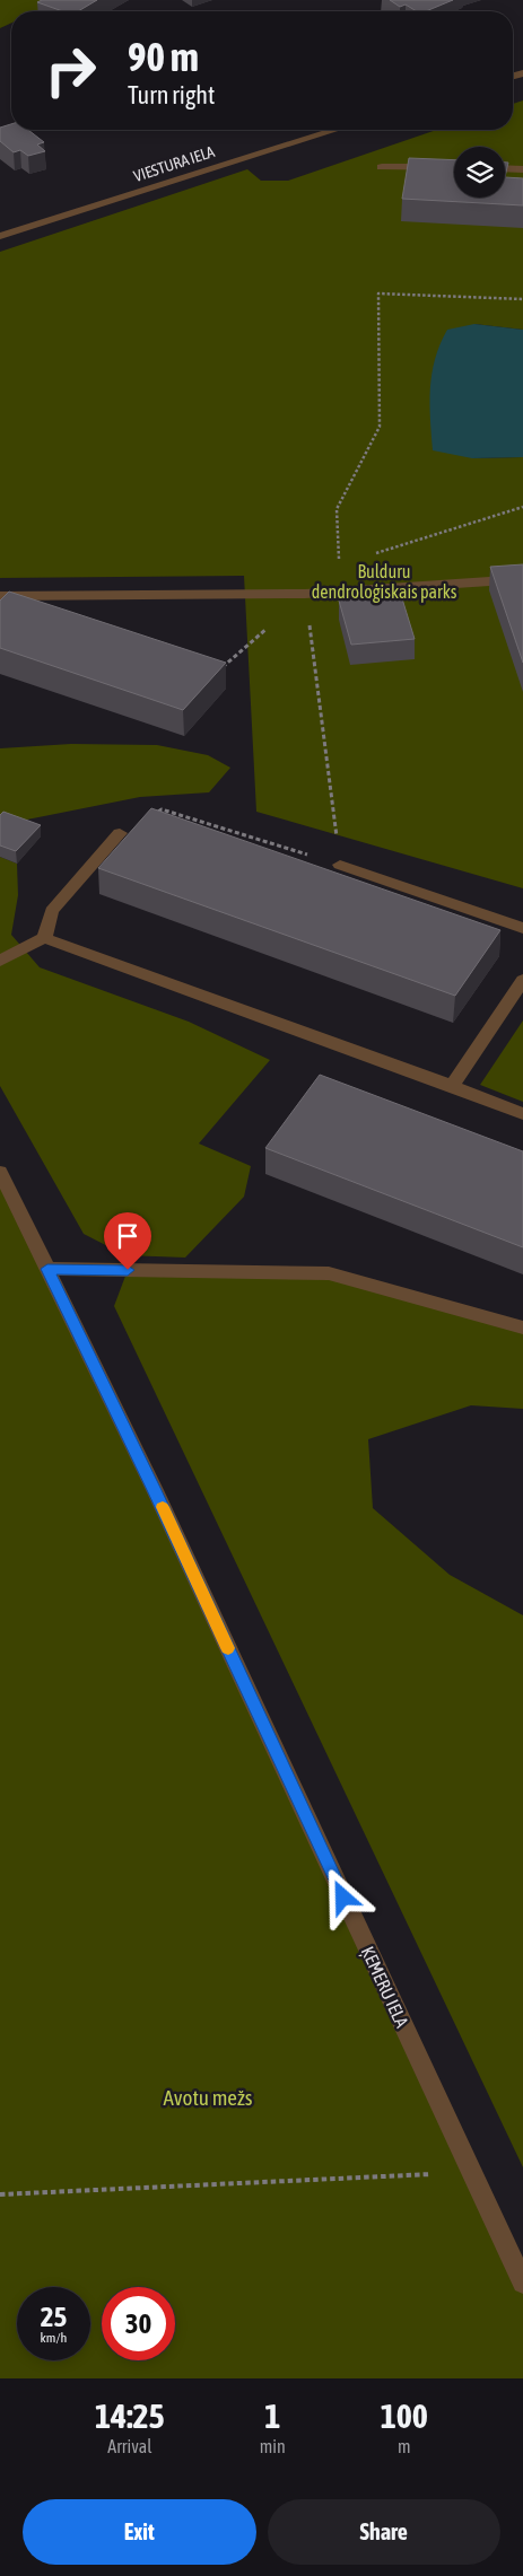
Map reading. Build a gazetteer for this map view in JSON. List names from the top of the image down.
{
  "streets": {
    "street": ["VIESTURA IELA", "ĶEMERU IELA"]
  },
  "parks": ["Bulduru dendroloģiskais parks", "Avotu mežs"],
  "page": {
    "turn": ["90 m", "Turn right"],
    "speed": "25 km/h",
    "limit": "30",
    "eta": [
      "14:25",
      "Arrival",
      "1",
      "min",
      "100",
      "m"
    ],
    "buttons": ["Exit", "Share"]
  }
}
